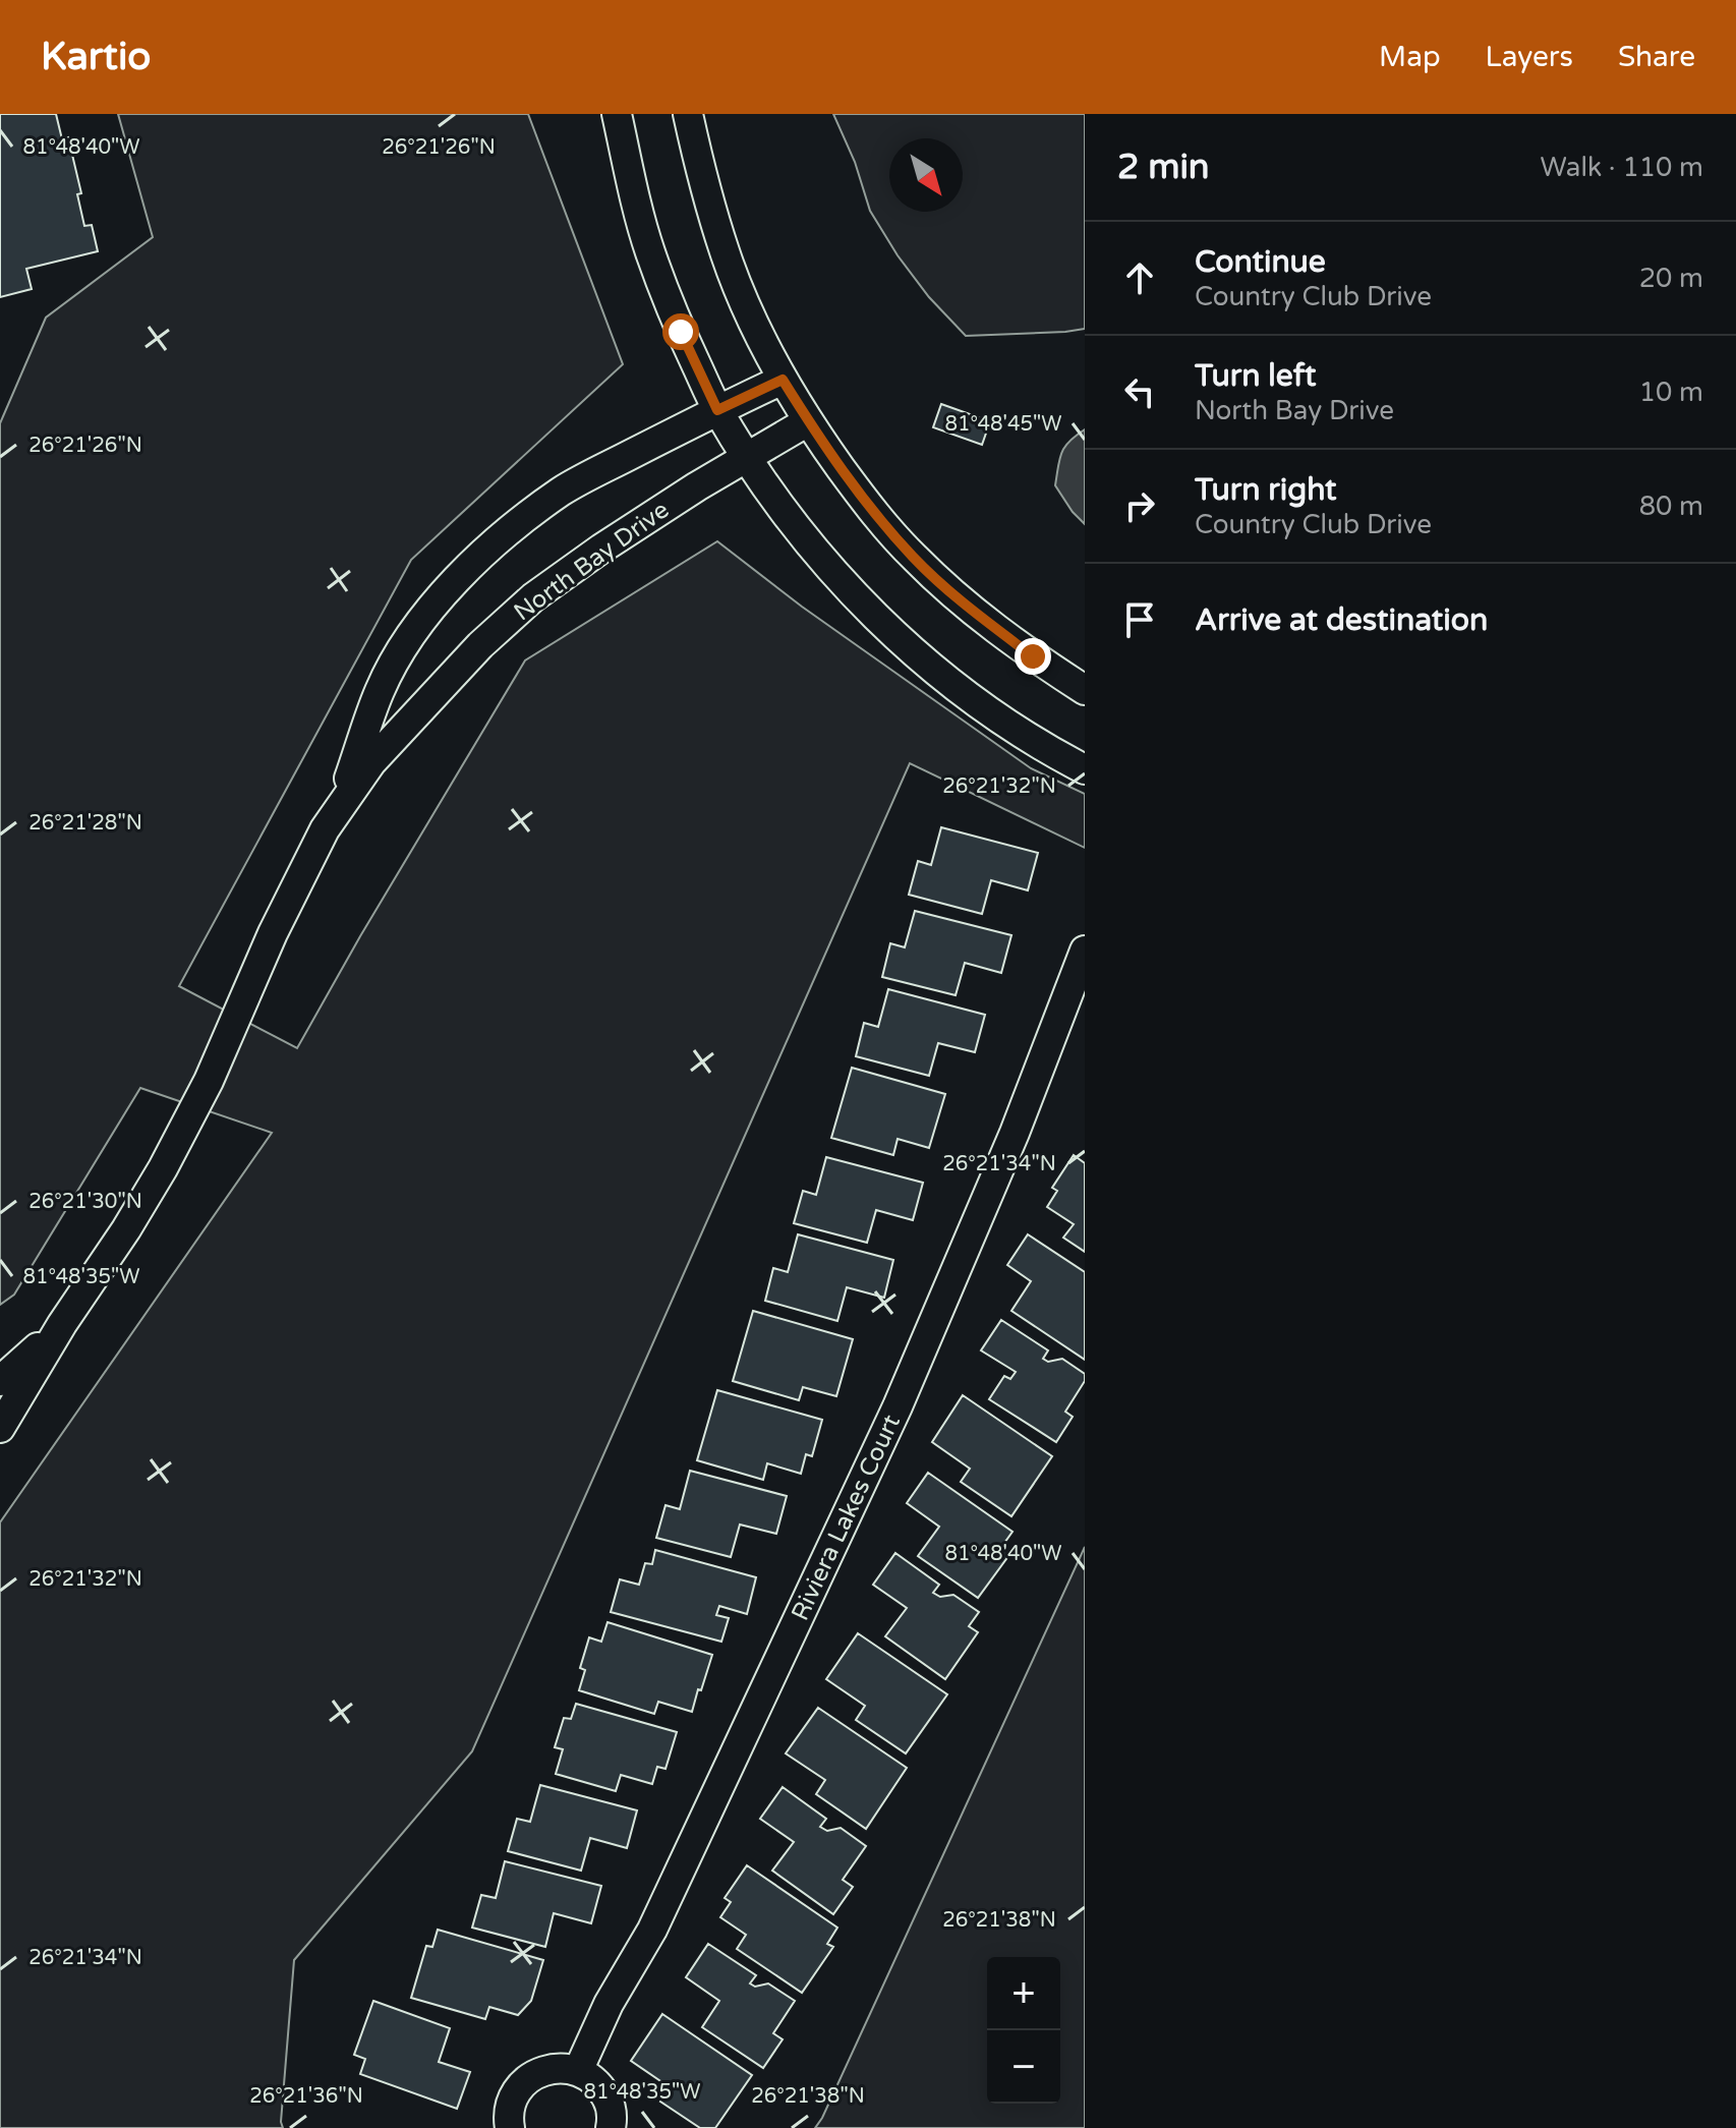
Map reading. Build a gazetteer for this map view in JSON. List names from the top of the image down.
{
  "streets": {
    "street": ["North Bay Drive", "Riviera Lakes Court"]
  },
  "north": "bottom right",
  "page": {
    "header": "Kartio",
    "nav": ["Map", "Layers", "Share"],
    "heading": ["2 min", "Walk · 110 m"],
    "list": [
      ["Continue", "Country Club Drive", "20 m"],
      ["Turn left", "North Bay Drive", "10 m"],
      ["Turn right", "Country Club Drive", "80 m"],
      "Arrive at destination"
    ],
    "map_buttons": ["+", "−"]
  },
  "coordinates": [
    "81°48'40\"W",
    "26°21'26\"N",
    "81°48'45\"W",
    "26°21'32\"N",
    "26°21'28\"N",
    "26°21'34\"N",
    "26°21'30\"N",
    "81°48'35\"W",
    "26°21'38\"N",
    "26°21'36\"N"
  ]
}
